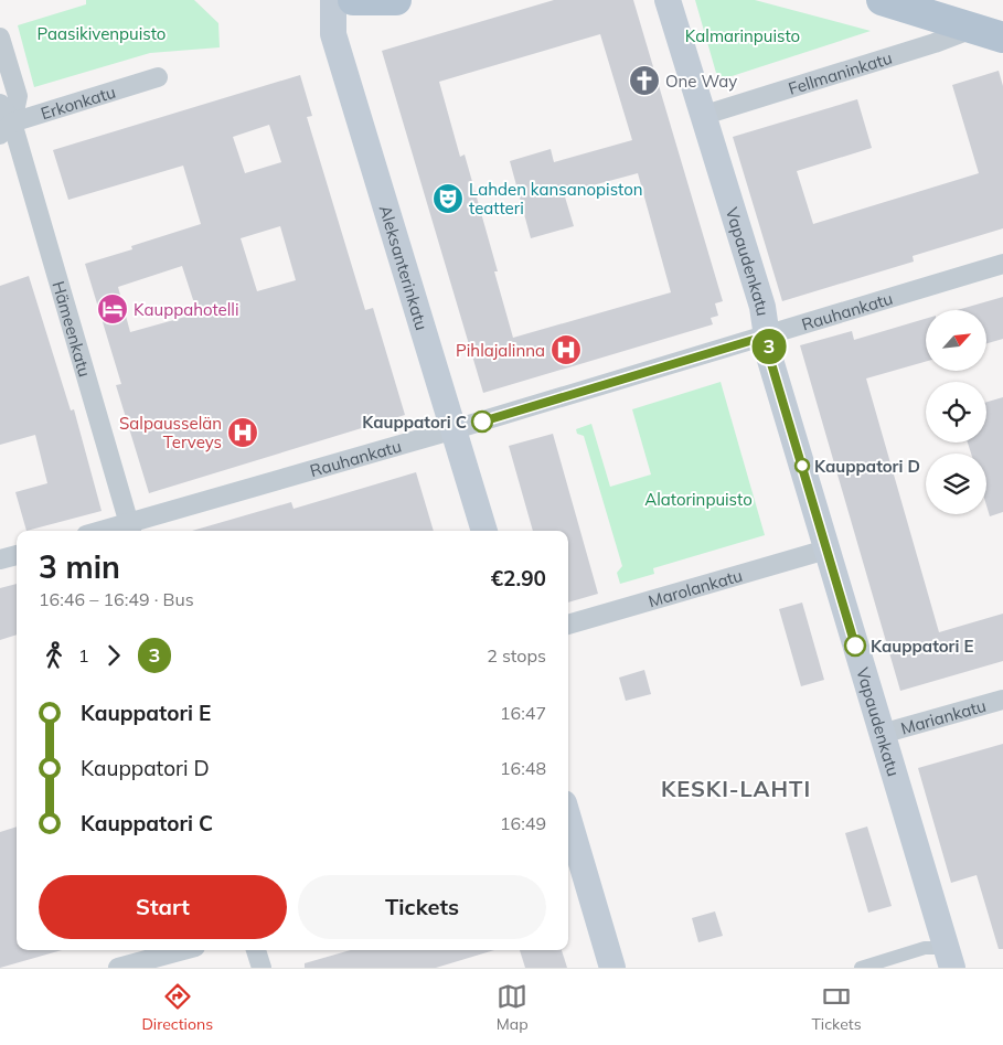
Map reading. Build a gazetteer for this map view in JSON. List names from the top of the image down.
{
  "streets": {
    "main road": ["Vapaudenkatu", "Aleksanterinkatu"],
    "street": [
      "Fellmaninkatu",
      "Erkonkatu",
      "Rauhankatu",
      "Hämeenkatu",
      "Marolankatu",
      "Mariankatu"
    ]
  },
  "crossings": [
    ["Fellmaninkatu", "Vapaudenkatu"],
    ["Erkonkatu", "Hämeenkatu"],
    ["Vapaudenkatu", "Rauhankatu"],
    ["Vapaudenkatu", "Marolankatu"],
    ["Vapaudenkatu", "Mariankatu"],
    ["Aleksanterinkatu", "Rauhankatu"],
    ["Rauhankatu", "Hämeenkatu"]
  ],
  "districts": ["KESKI-LAHTI"],
  "parks": ["Paasikivenpuisto", "Kalmarinpuisto", "Alatorinpuisto"],
  "places": {
    "church": ["One Way"],
    "theatre": ["Lahden kansanopiston teatteri"],
    "hotel": ["Kauppahotelli"],
    "hospital": ["Pihlajalinna", "Salpausselän Terveys"],
    "other": ["Kauppatori C", "Kauppatori D", "Kauppatori E"]
  },
  "lines": ["bus line 3"],
  "north": "top right",
  "page": {
    "on_map": "3",
    "heading": ["3 min", "16:46 – 16:49 · Bus", "€2.90"],
    "legs": ["1", "3", "2 stops"],
    "list": [
      {
        "name": "Kauppatori E",
        "value": "16:47"
      },
      {
        "name": "Kauppatori D",
        "value": "16:48"
      },
      {
        "name": "Kauppatori C",
        "value": "16:49"
      }
    ],
    "buttons": ["Start", "Tickets"],
    "tabs": ["Directions", "Map", "Tickets"]
  }
}
